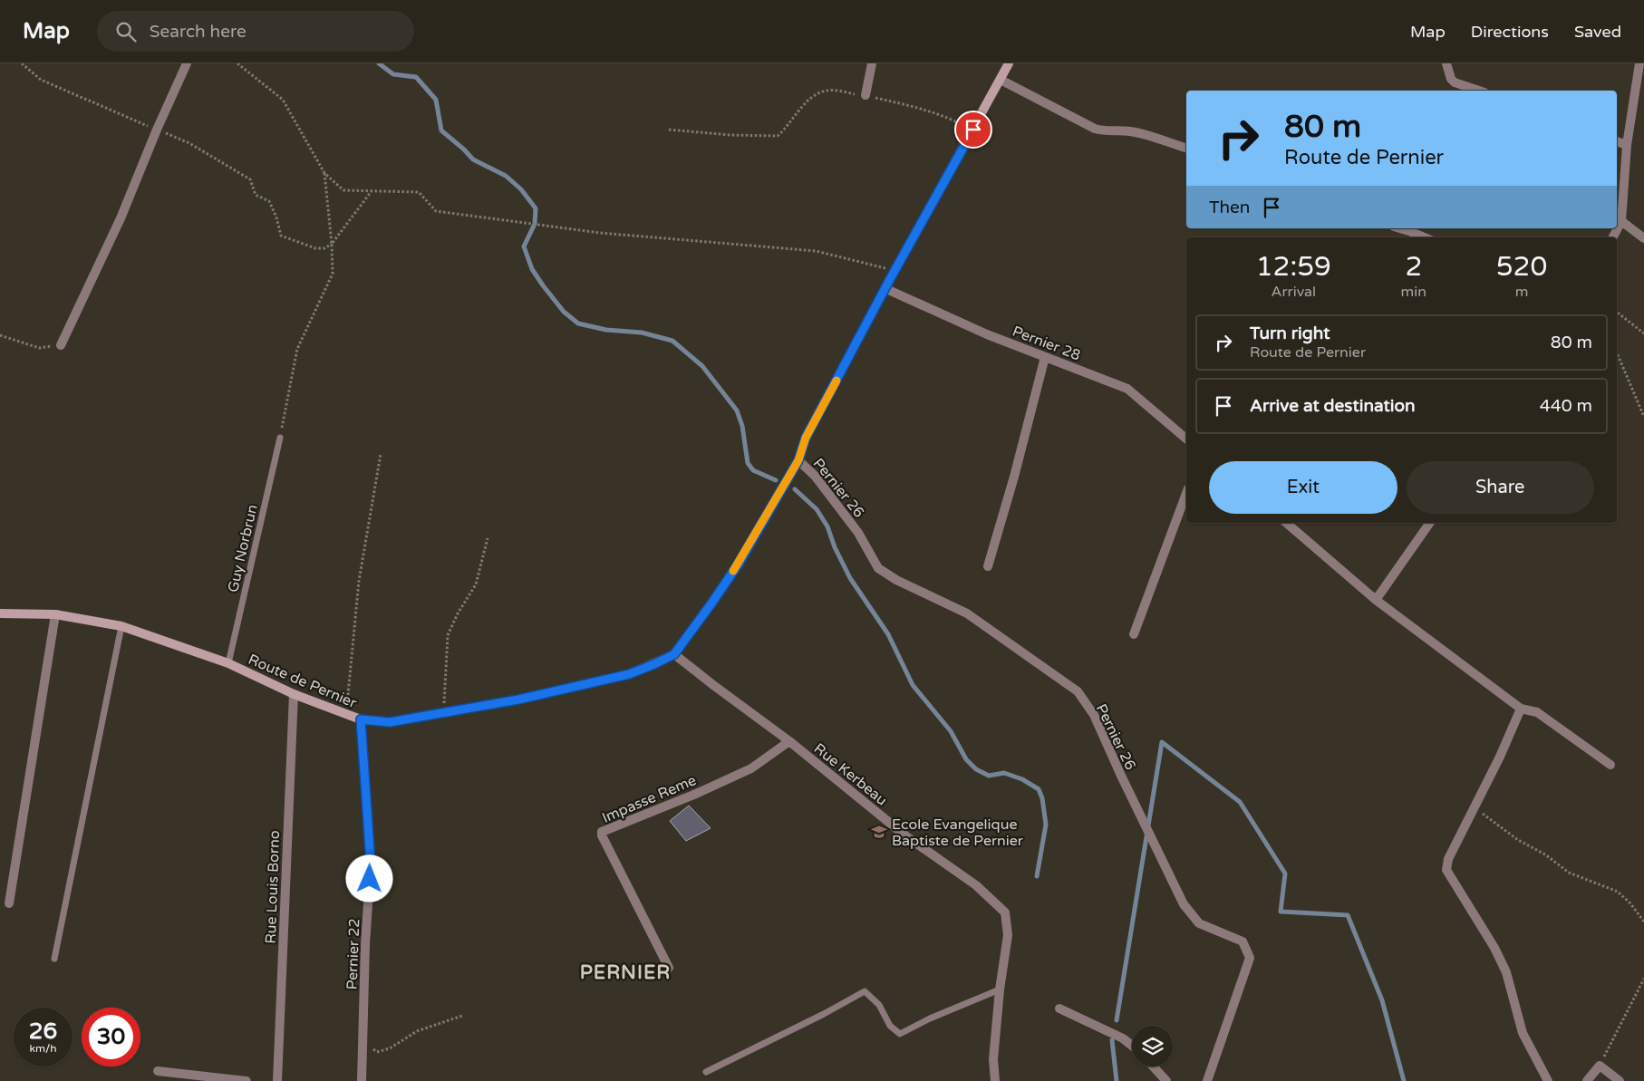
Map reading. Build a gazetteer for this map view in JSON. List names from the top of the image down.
{
  "streets": {
    "street": [
      "Pernier 28",
      "Pernier 26",
      "Route de Pernier",
      "Rue Kerbeau",
      "Impasse Reme",
      "Rue Louis Borno",
      "Pernier 22"
    ],
    "lane": ["Guy Norbrun"]
  },
  "crossings": [
    ["Pernier 28", "Route de Pernier"],
    ["Pernier 26", "Route de Pernier"],
    ["Guy Norbrun", "Route de Pernier"],
    ["Route de Pernier", "Rue Kerbeau"],
    ["Route de Pernier", "Rue Louis Borno"],
    ["Route de Pernier", "Pernier 22"],
    ["Rue Kerbeau", "Impasse Reme"]
  ],
  "districts": ["PERNIER"],
  "places": {
    "school or university": ["Ecole Evangelique Baptiste de Pernier"]
  },
  "page": {
    "header": "Map",
    "search": "Search here",
    "nav": ["Map", "Directions", "Saved"],
    "turn": ["80 m", "Route de Pernier"],
    "then": "Then",
    "eta": [
      "12:59",
      "Arrival",
      "2",
      "min",
      "520",
      "m"
    ],
    "list": [
      {
        "name": "Turn right",
        "note": "Route de Pernier",
        "value": "80 m"
      },
      {
        "name": "Arrive at destination",
        "value": "440 m"
      }
    ],
    "buttons": ["Exit", "Share"],
    "speed": "26 km/h",
    "limit": "30"
  }
}
